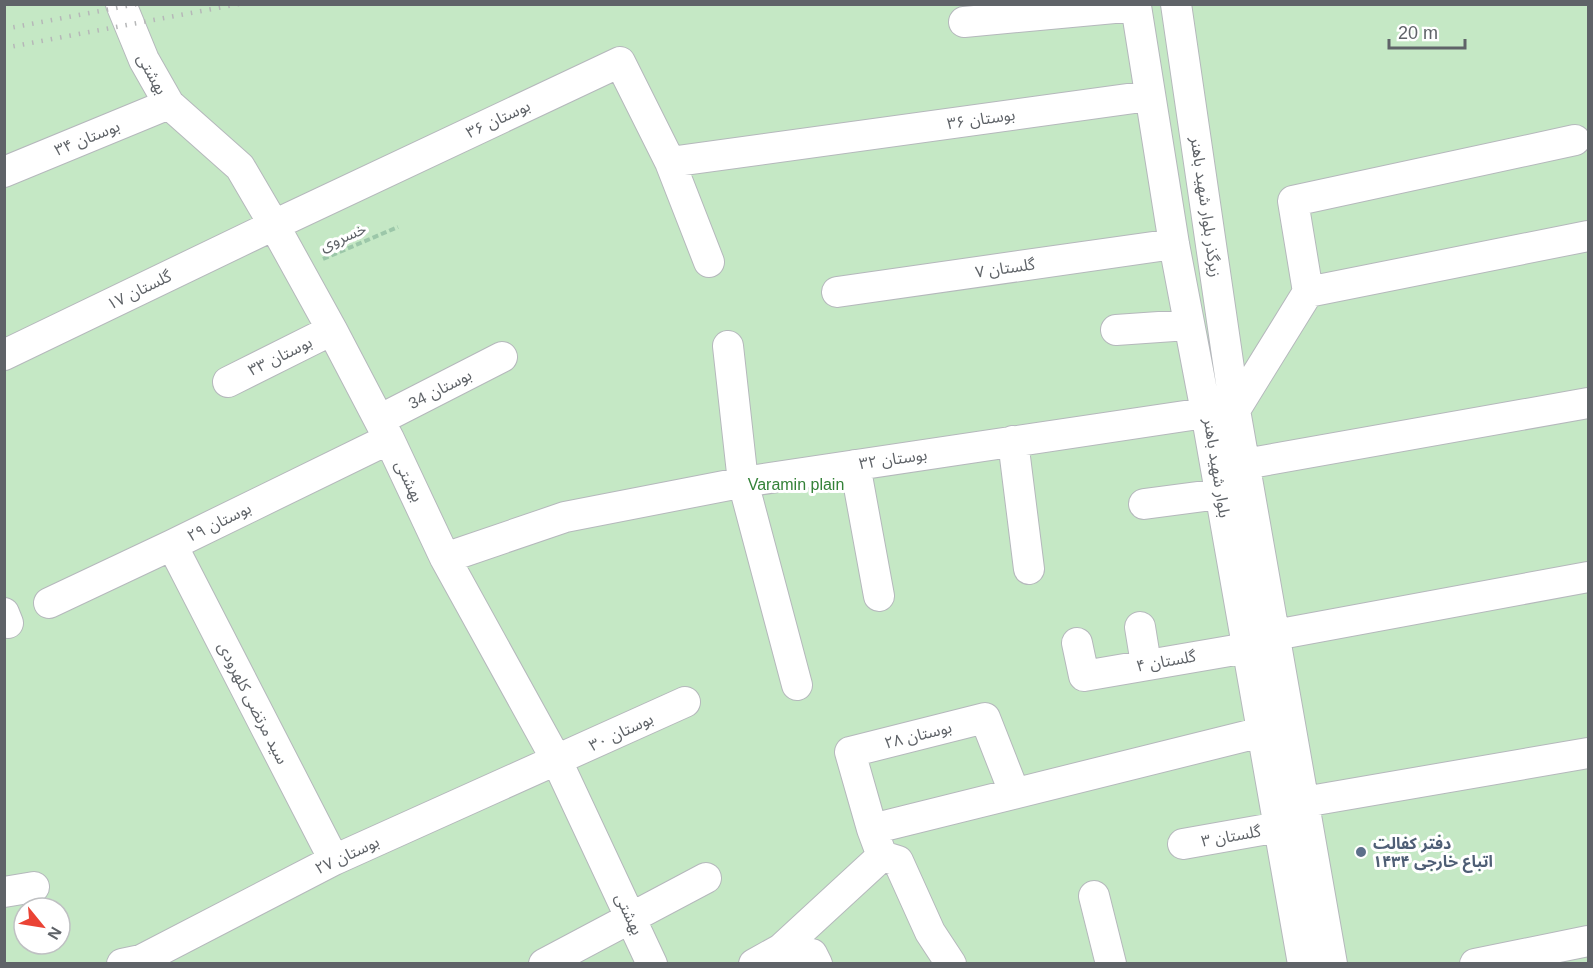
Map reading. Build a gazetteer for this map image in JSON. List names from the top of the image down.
{
  "streets": {
    "street": [
      "بهشتی",
      "بوستان ۳۶",
      "بوستان ۳۴",
      "زیرگذر بلوار شهید باهنر",
      "گلستان ۷",
      "گلستان ۱۷",
      "بوستان ۳۳",
      "بوستان 34",
      "بوستان ۳۲",
      "بلوار شهید باهنر",
      "بوستان ۲۹",
      "گلستان ۴",
      "سید مرتضی کلهرودی",
      "بوستان ۳۰",
      "بوستان ۲۸",
      "گلستان ۳",
      "بوستان ۲۷"
    ],
    "path": ["خسروی"]
  },
  "crossings": [
    ["بهشتی", "بوستان ۳۶"],
    ["بهشتی", "بوستان ۳۴"],
    ["بهشتی", "خسروی"],
    ["بهشتی", "گلستان ۱۷"],
    ["بهشتی", "بوستان ۳۳"],
    ["بهشتی", "بوستان 34"],
    ["بهشتی", "بوستان ۳۲"],
    ["بهشتی", "بوستان ۲۹"],
    ["بهشتی", "بوستان ۳۰"],
    ["بهشتی", "بوستان ۲۷"],
    ["بوستان ۳۶", "گلستان ۱۷"],
    ["زیرگذر بلوار شهید باهنر", "بلوار شهید باهنر"],
    ["بوستان 34", "بوستان ۲۹"],
    ["بوستان ۳۲", "بلوار شهید باهنر"],
    ["بلوار شهید باهنر", "گلستان ۴"],
    ["بلوار شهید باهنر", "گلستان ۳"],
    ["بوستان ۲۹", "سید مرتضی کلهرودی"],
    ["سید مرتضی کلهرودی", "بوستان ۲۷"],
    ["بوستان ۳۰", "بوستان ۲۷"]
  ],
  "parks": ["Varamin plain"],
  "places": ["دفتر کفالت اتباع خارجی ۱۴۳۴"],
  "scale_bar": "20 m",
  "north": "bottom right"
}
